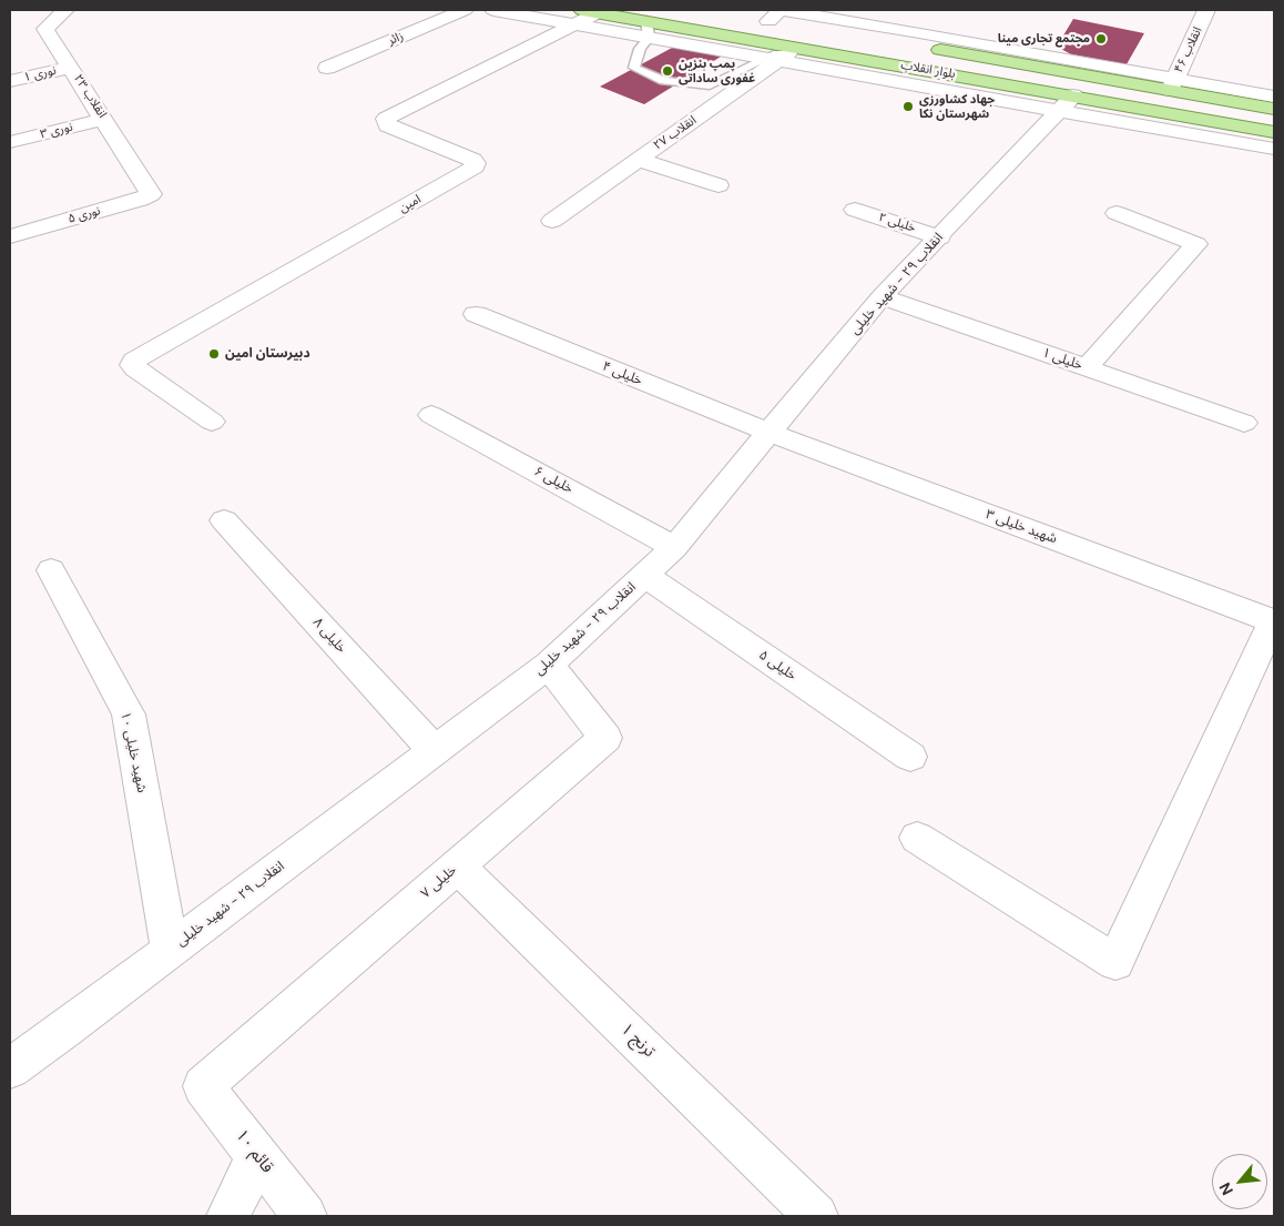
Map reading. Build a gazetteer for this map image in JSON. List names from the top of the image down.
{
  "streets": {
    "main road": ["بلوار انقلاب"],
    "street": [
      "زائر",
      "انقلاب ۴۶",
      "نوری ۱",
      "انقلاب ۲۳",
      "نوری ۳",
      "انقلاب ۲۷",
      "امین",
      "نوری ۵",
      "خلیلی ۲",
      "انقلاب ۲۹ - شهید خلیلی",
      "خلیلی ۱",
      "خلیلی ۴",
      "خلیلی ۶",
      "شهید خلیلی ۳",
      "خلیلی ۸",
      "خلیلی ۵",
      "شهید خلیلی ۱۰",
      "خلیلی ۷",
      "ترنج ۱",
      "قائم ۱۰"
    ]
  },
  "crossings": [
    ["انقلاب ۴۶", "بلوار انقلاب"],
    ["بلوار انقلاب", "انقلاب ۲۷"],
    ["بلوار انقلاب", "امین"],
    ["بلوار انقلاب", "انقلاب ۲۹ - شهید خلیلی"],
    ["نوری ۱", "انقلاب ۲۳"],
    ["انقلاب ۲۳", "نوری ۳"],
    ["انقلاب ۲۳", "نوری ۵"],
    ["خلیلی ۲", "انقلاب ۲۹ - شهید خلیلی"],
    ["انقلاب ۲۹ - شهید خلیلی", "خلیلی ۱"],
    ["انقلاب ۲۹ - شهید خلیلی", "خلیلی ۴"],
    ["انقلاب ۲۹ - شهید خلیلی", "خلیلی ۶"],
    ["انقلاب ۲۹ - شهید خلیلی", "شهید خلیلی ۳"],
    ["انقلاب ۲۹ - شهید خلیلی", "خلیلی ۸"],
    ["انقلاب ۲۹ - شهید خلیلی", "خلیلی ۵"],
    ["انقلاب ۲۹ - شهید خلیلی", "شهید خلیلی ۱۰"],
    ["انقلاب ۲۹ - شهید خلیلی", "خلیلی ۷"],
    ["خلیلی ۴", "شهید خلیلی ۳"],
    ["خلیلی ۷", "ترنج ۱"],
    ["خلیلی ۷", "قائم ۱۰"]
  ],
  "places": [
    "مجتمع تجاری مینا",
    "پمپ بنزین غفوری ساداتی",
    "جهاد کشاورزی شهرستان نکا",
    "دبیرستان امین"
  ],
  "north": "bottom left"
}
